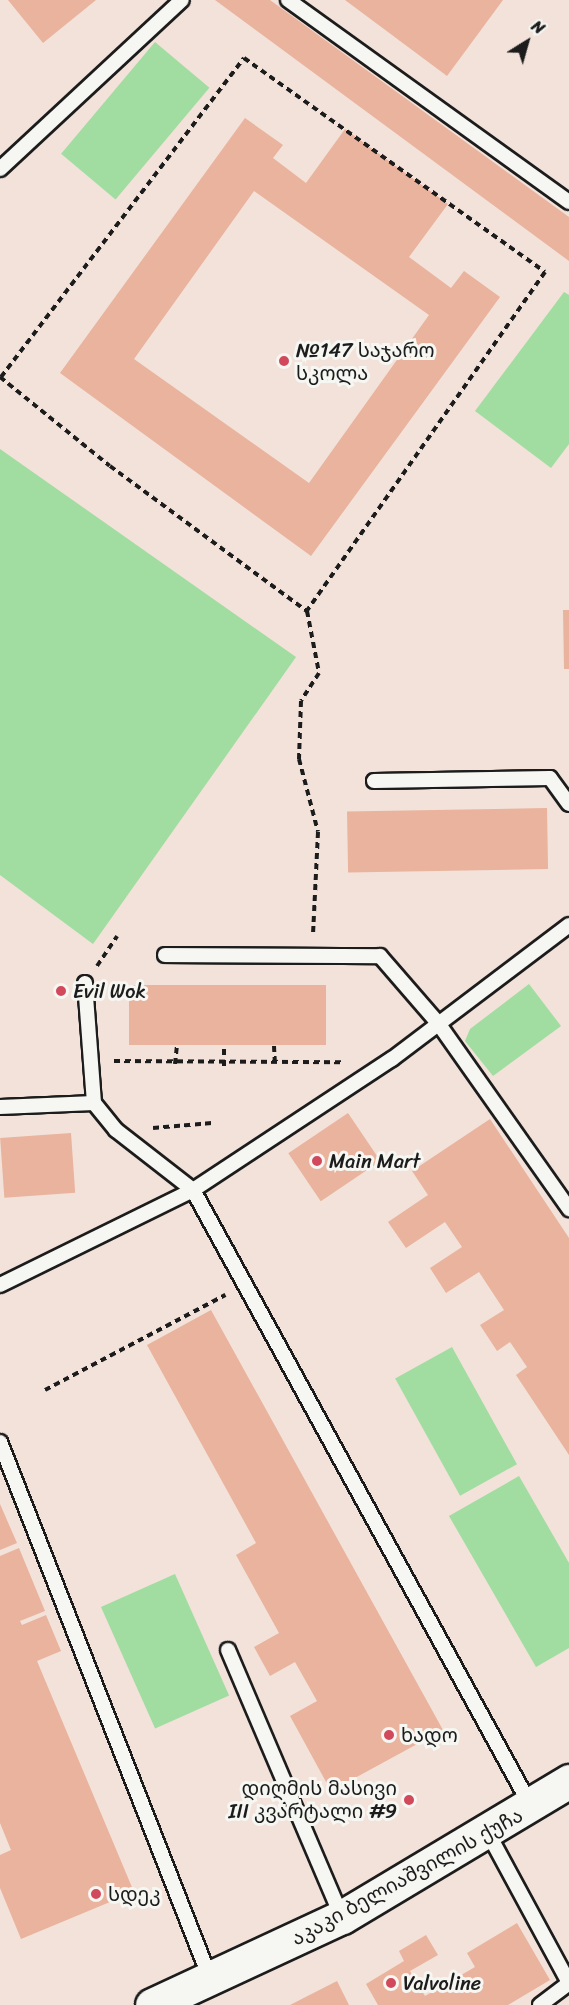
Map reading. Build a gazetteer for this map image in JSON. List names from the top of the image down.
{
  "streets": {
    "main road": ["აკაკი ბელიაშვილის ქუჩა"]
  },
  "places": [
    "№147 საჯარო სკოლა",
    "Evil Wok",
    "Main Mart",
    "ხადო",
    "დიღმის მასივი III კვარტალი #9",
    "სდეკ",
    "Valvoline"
  ],
  "north": "top right"
}
